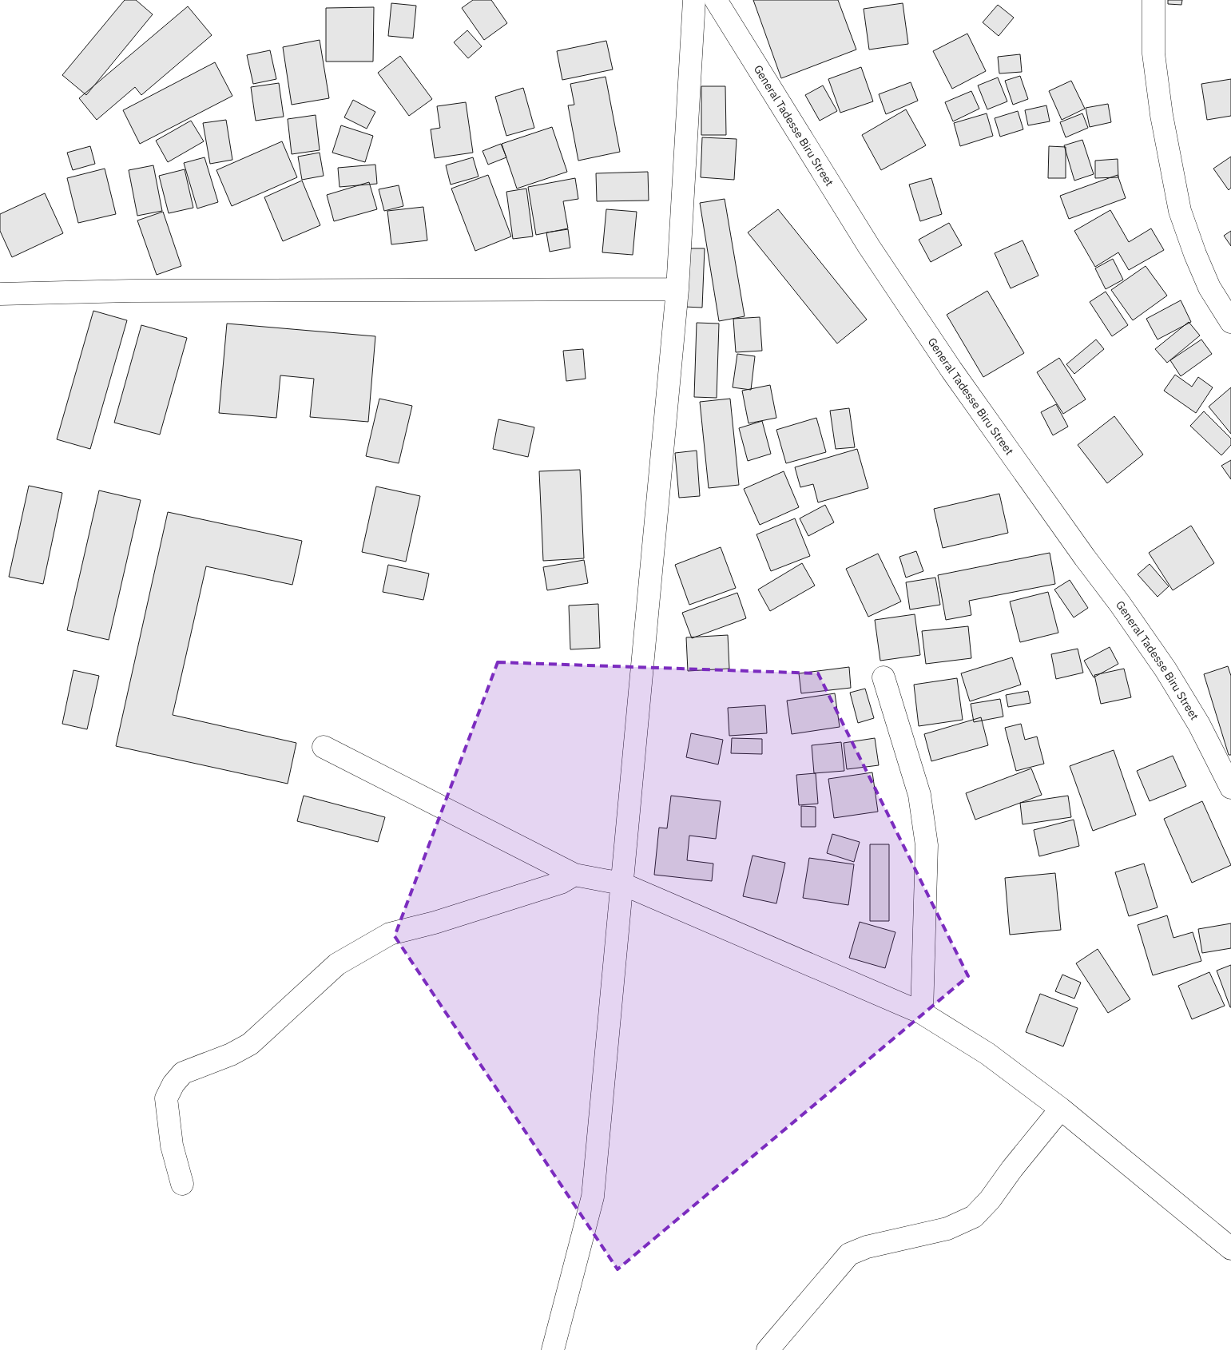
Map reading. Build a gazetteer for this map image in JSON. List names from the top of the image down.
{
  "streets": {
    "street": ["General Tadesse Biru Street"]
  }
}
